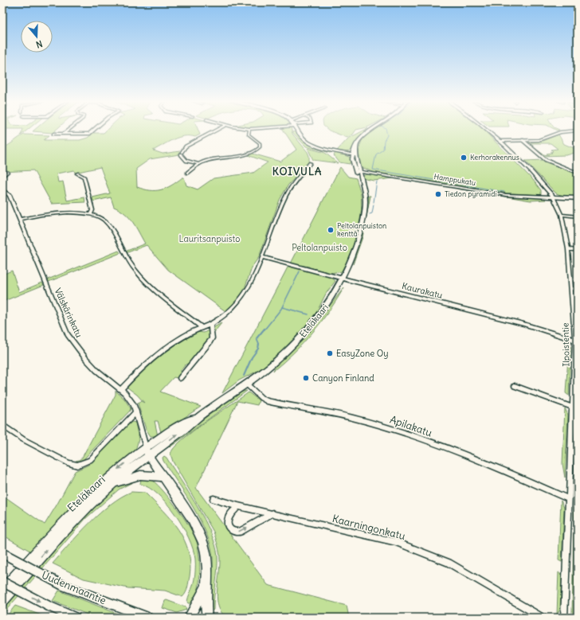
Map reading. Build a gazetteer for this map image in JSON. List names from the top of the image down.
{
  "streets": {
    "main road": [
      "Hamppukatu",
      "Eteläkaari",
      "Ilpoistentie",
      "Uudenmaantie"
    ],
    "street": [
      "Kaurakatu",
      "Välskärinkatu",
      "Apilakatu",
      "Kaarningonkatu"
    ]
  },
  "crossings": [
    ["Hamppukatu", "Eteläkaari"],
    ["Hamppukatu", "Ilpoistentie"],
    ["Kaurakatu", "Eteläkaari"],
    ["Kaurakatu", "Ilpoistentie"],
    ["Välskärinkatu", "Eteläkaari"],
    ["Eteläkaari", "Apilakatu"],
    ["Ilpoistentie", "Apilakatu"]
  ],
  "districts": ["KOIVULA"],
  "parks": ["Lauritsanpuisto", "Peltolanpuisto"],
  "places": [
    "Kerhorakennus",
    "Tiedon pyramidi",
    "Peltolanpuiston kenttä",
    "EasyZone Oy",
    "Canyon Finland"
  ],
  "north": "bottom"
}
